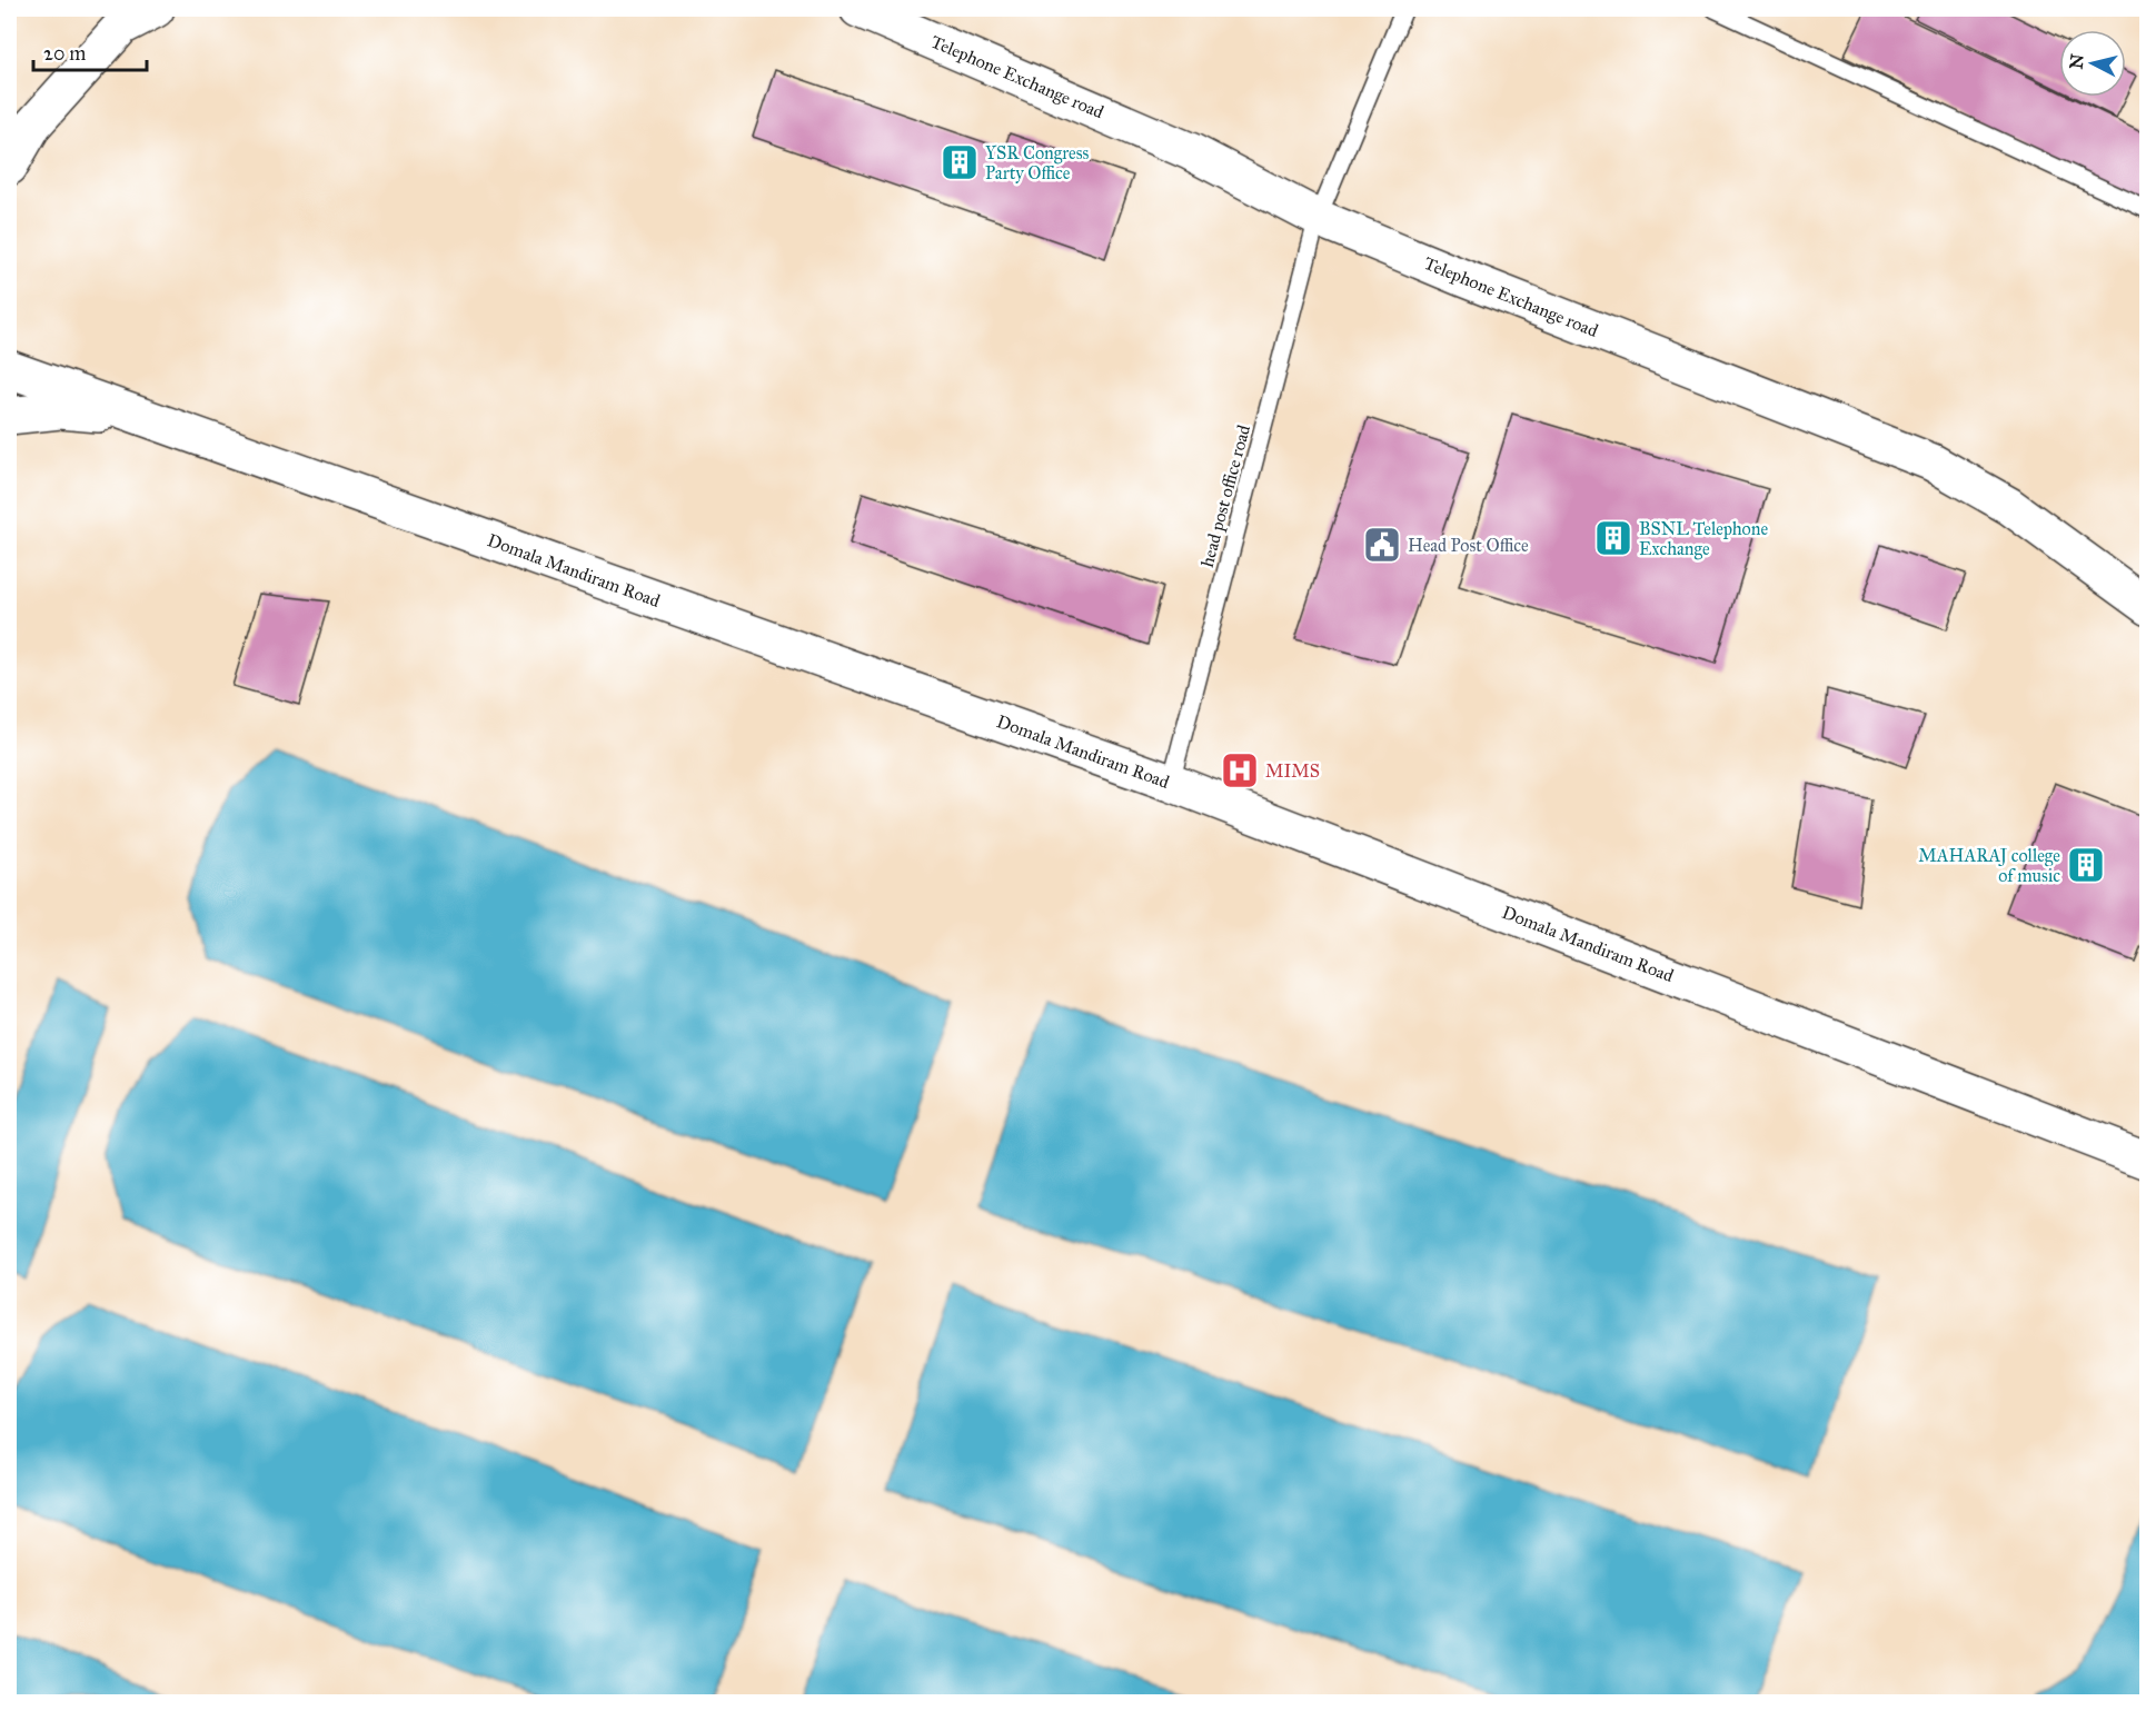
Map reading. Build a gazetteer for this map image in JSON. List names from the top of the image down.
{
  "streets": {
    "street": ["Telephone Exchange road", "Domala Mandiram Road"],
    "lane": ["head post office road"]
  },
  "crossings": [
    ["Telephone Exchange road", "head post office road"],
    ["head post office road", "Domala Mandiram Road"]
  ],
  "places": {
    "building": ["YSR Congress Party Office", "BSNL Telephone Exchange", "MAHARAJ college of music"],
    "public building": ["Head Post Office"],
    "hospital": ["MIMS"]
  },
  "scale_bar": "20 m",
  "north": "left"
}
